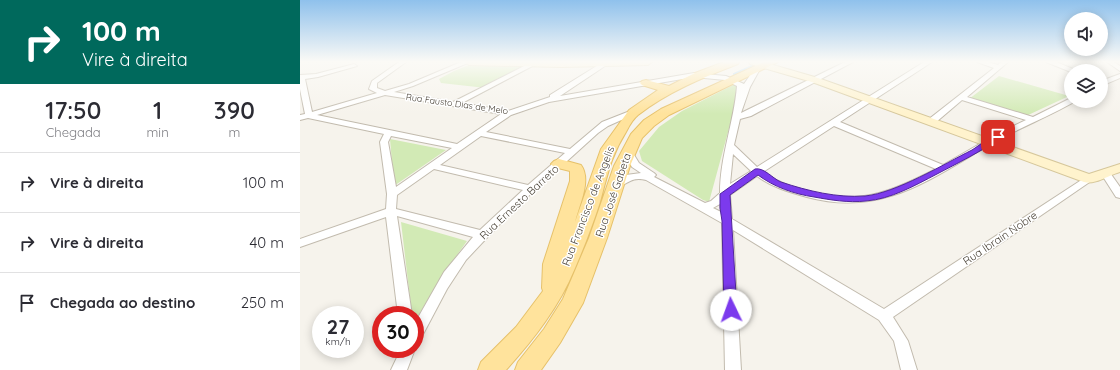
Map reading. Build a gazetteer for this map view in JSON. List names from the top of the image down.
{
  "streets": {
    "main road": ["Rua José Gabeta", "Rua Francisco de Angelis"],
    "street": ["Rua Fausto Dias de Melo", "Rua Ernesto Barreto", "Rua Ibrain Nobre"]
  },
  "crossings": [
    ["Rua Fausto Dias de Melo", "Rua José Gabeta"],
    ["Rua Ernesto Barreto", "Rua Francisco de Angelis"]
  ],
  "page": {
    "turn": ["100 m", "Vire à direita"],
    "eta": [
      "17:50",
      "Chegada",
      "1",
      "min",
      "390",
      "m"
    ],
    "list": [
      {
        "name": "Vire à direita",
        "value": "100 m"
      },
      {
        "name": "Vire à direita",
        "value": "40 m"
      },
      {
        "name": "Chegada ao destino",
        "value": "250 m"
      }
    ],
    "speed": "27 km/h",
    "limit": "30"
  }
}
